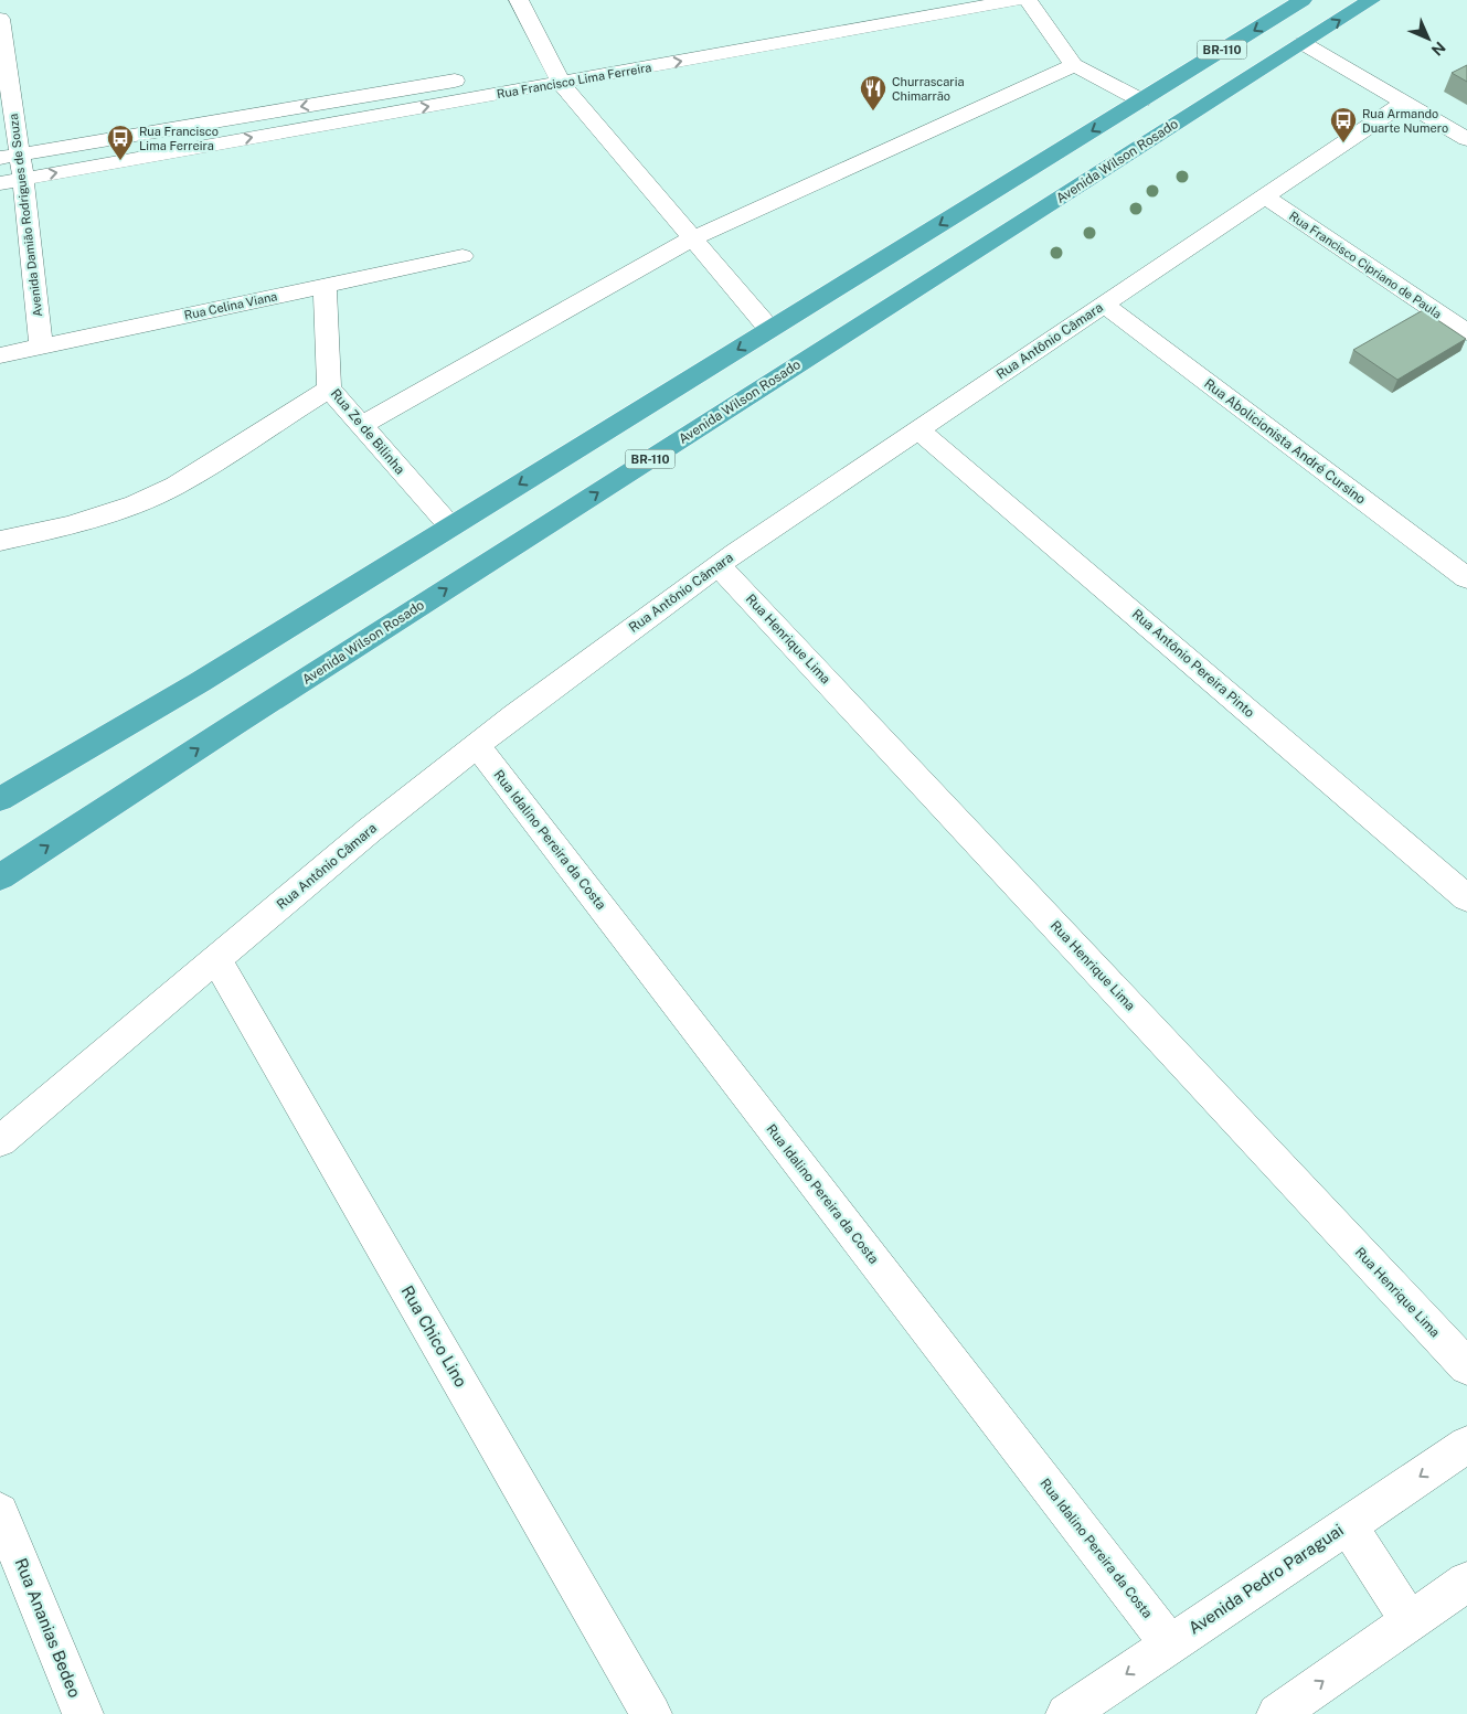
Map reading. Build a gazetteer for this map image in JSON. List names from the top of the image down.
{
  "streets": {
    "highway": ["BR-110", "Avenida Wilson Rosado"],
    "street": [
      "Rua Francisco Lima Ferreira",
      "Avenida Damião Rodrigues de Souza",
      "Rua Francisco Cipriano de Paula",
      "Rua Celina Viana",
      "Rua Antônio Câmara",
      "Rua Ze de Bilinha",
      "Rua Abolicionista André Cursino",
      "Rua Henrique Lima",
      "Rua Antônio Pereira Pinto",
      "Rua Idalino Pereira da Costa",
      "Rua Chico Lino",
      "Avenida Pedro Paraguai",
      "Rua Ananias Bedeo"
    ]
  },
  "crossings": [
    ["BR-110", "Rua Ze de Bilinha"],
    ["Rua Francisco Lima Ferreira", "Avenida Damião Rodrigues de Souza"],
    ["Avenida Damião Rodrigues de Souza", "Rua Celina Viana"],
    ["Rua Francisco Cipriano de Paula", "Rua Antônio Câmara"],
    ["Rua Celina Viana", "Rua Ze de Bilinha"],
    ["Rua Antônio Câmara", "Rua Abolicionista André Cursino"],
    ["Rua Antônio Câmara", "Rua Henrique Lima"],
    ["Rua Antônio Câmara", "Rua Antônio Pereira Pinto"],
    ["Rua Antônio Câmara", "Rua Idalino Pereira da Costa"],
    ["Rua Antônio Câmara", "Rua Chico Lino"],
    ["Rua Idalino Pereira da Costa", "Avenida Pedro Paraguai"]
  ],
  "one_way": ["Avenida Pedro Paraguai"],
  "places": {
    "restaurant": ["Churrascaria Chimarrão"],
    "bus stop": ["Rua Armando Duarte Numero", "Rua Francisco Lima Ferreira"]
  },
  "north": "bottom right"
}
